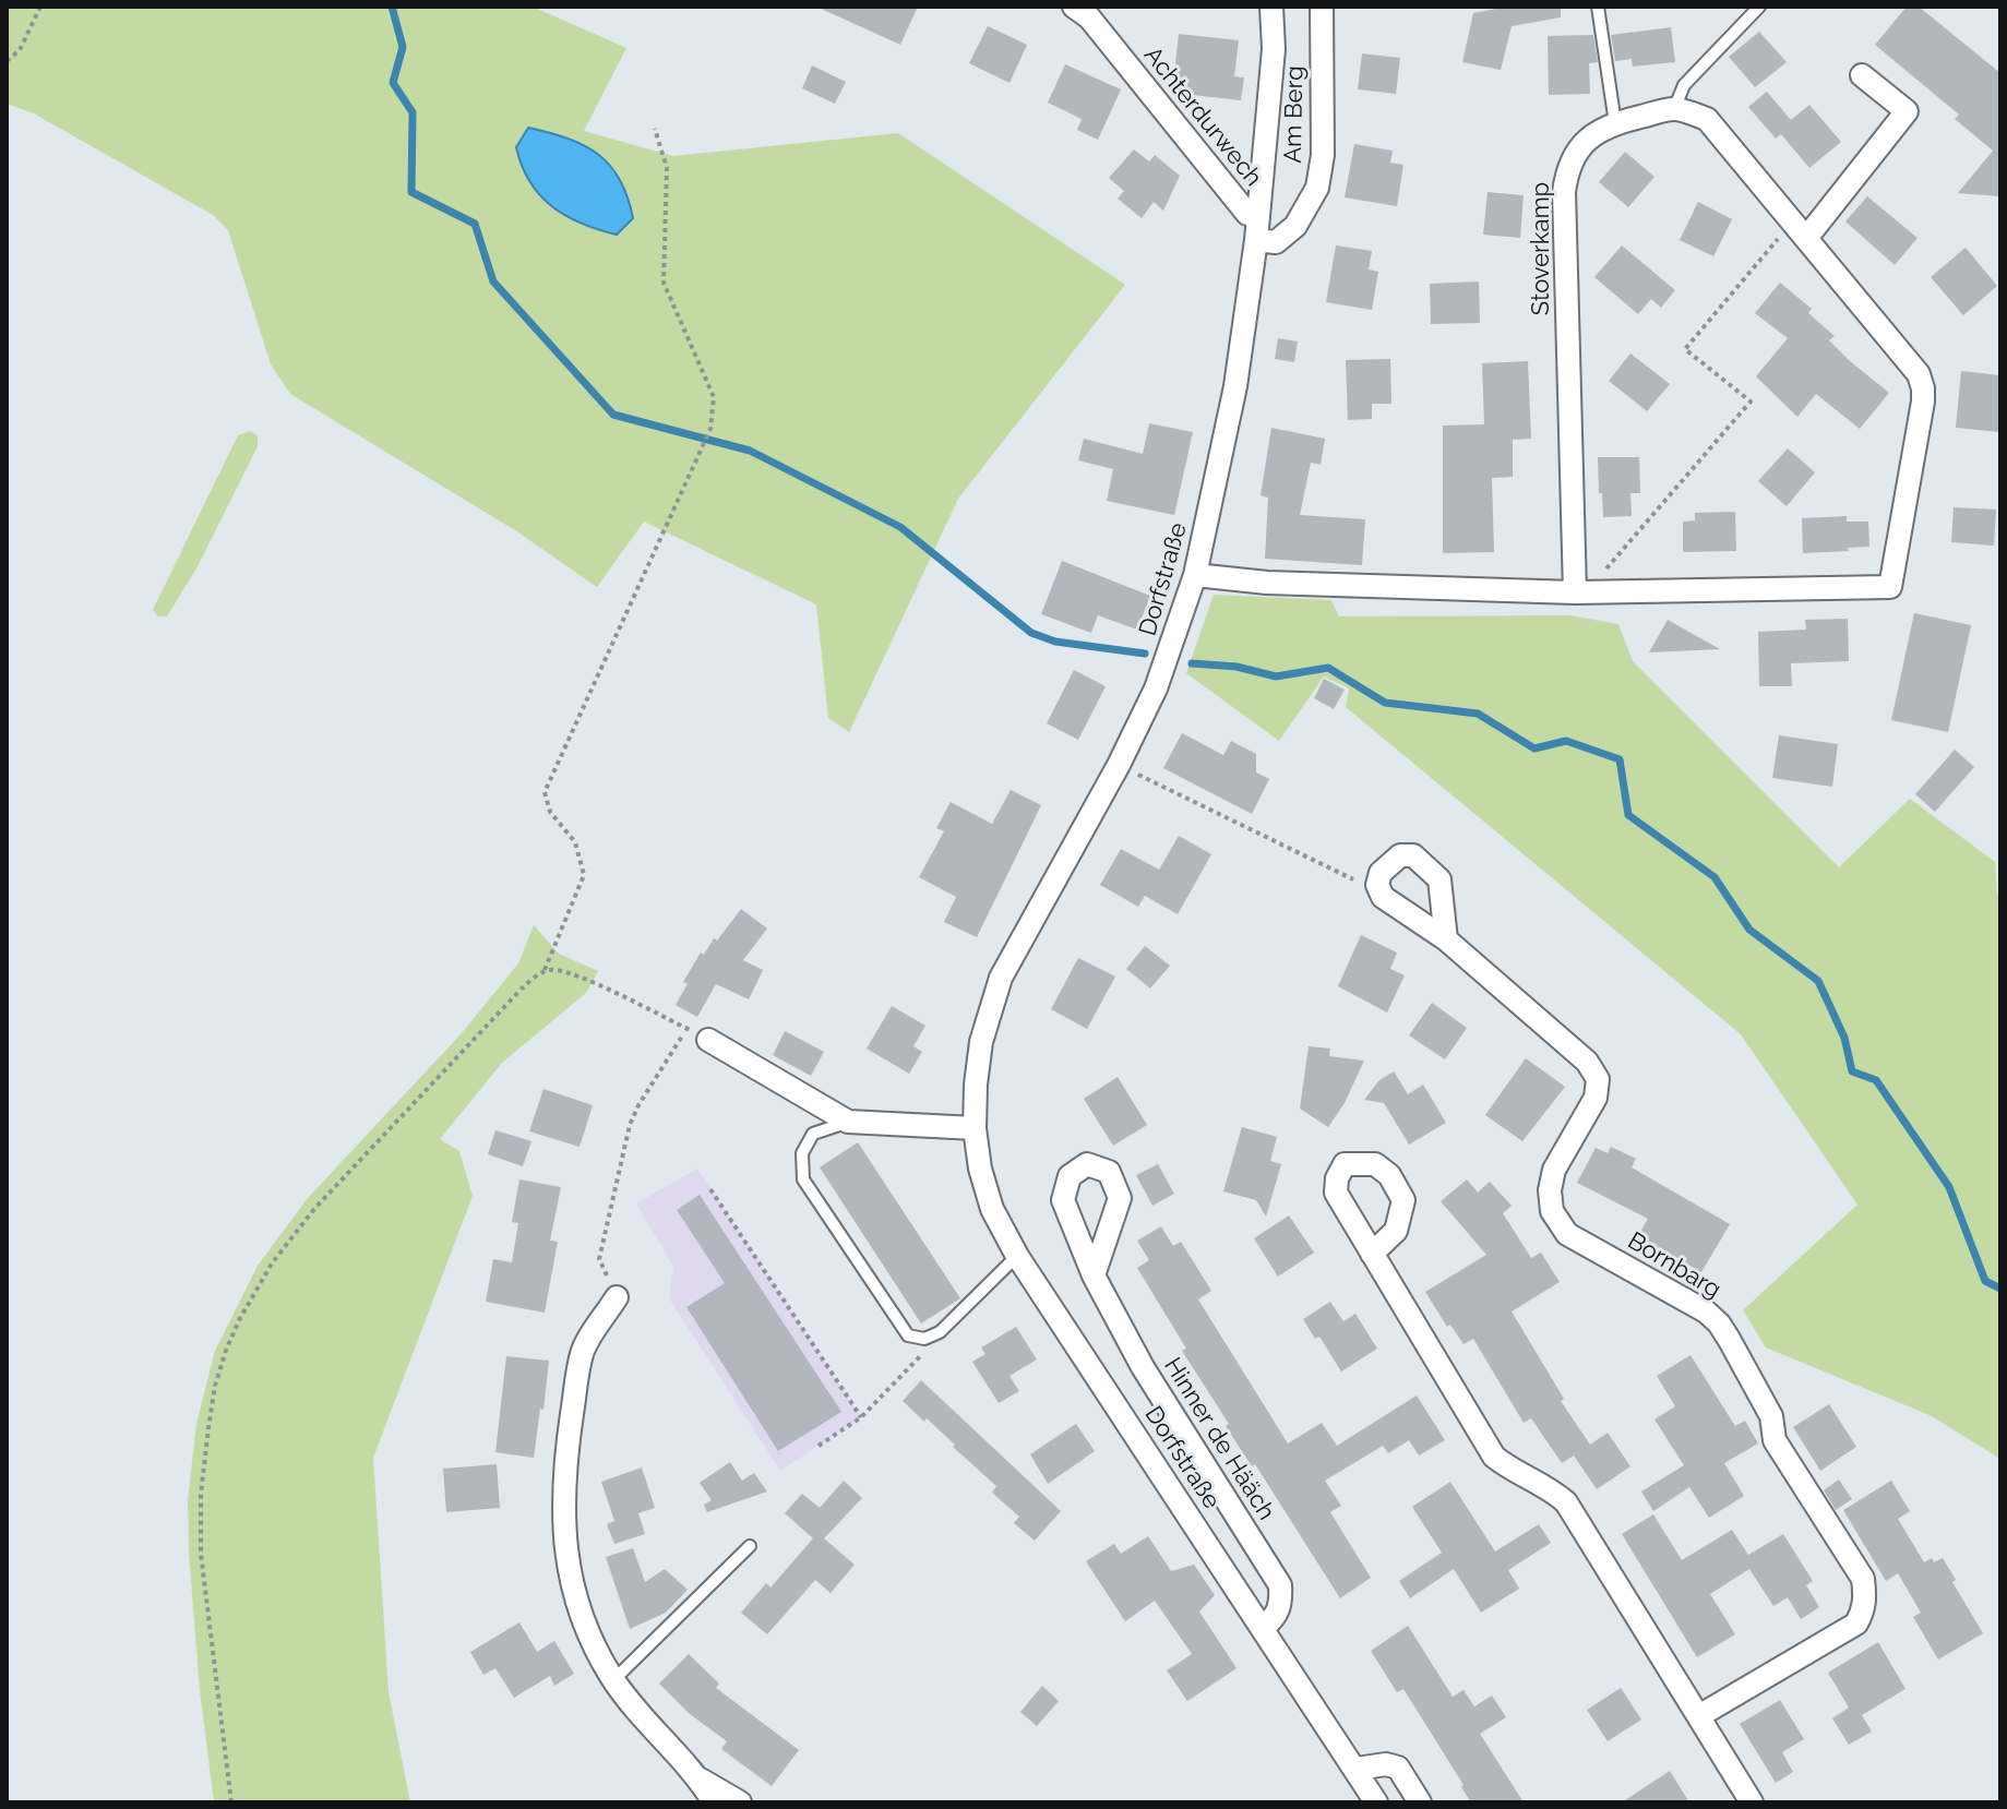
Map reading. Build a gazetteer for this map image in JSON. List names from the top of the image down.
{
  "streets": {
    "street": [
      "Am Berg",
      "Achterdurwech",
      "Stoverkamp",
      "Dorfstraße",
      "Bornbarg",
      "Hinner de Hääch"
    ]
  },
  "crossings": [
    ["Am Berg", "Dorfstraße"],
    ["Achterdurwech", "Dorfstraße"],
    ["Dorfstraße", "Hinner de Hääch"]
  ]
}
